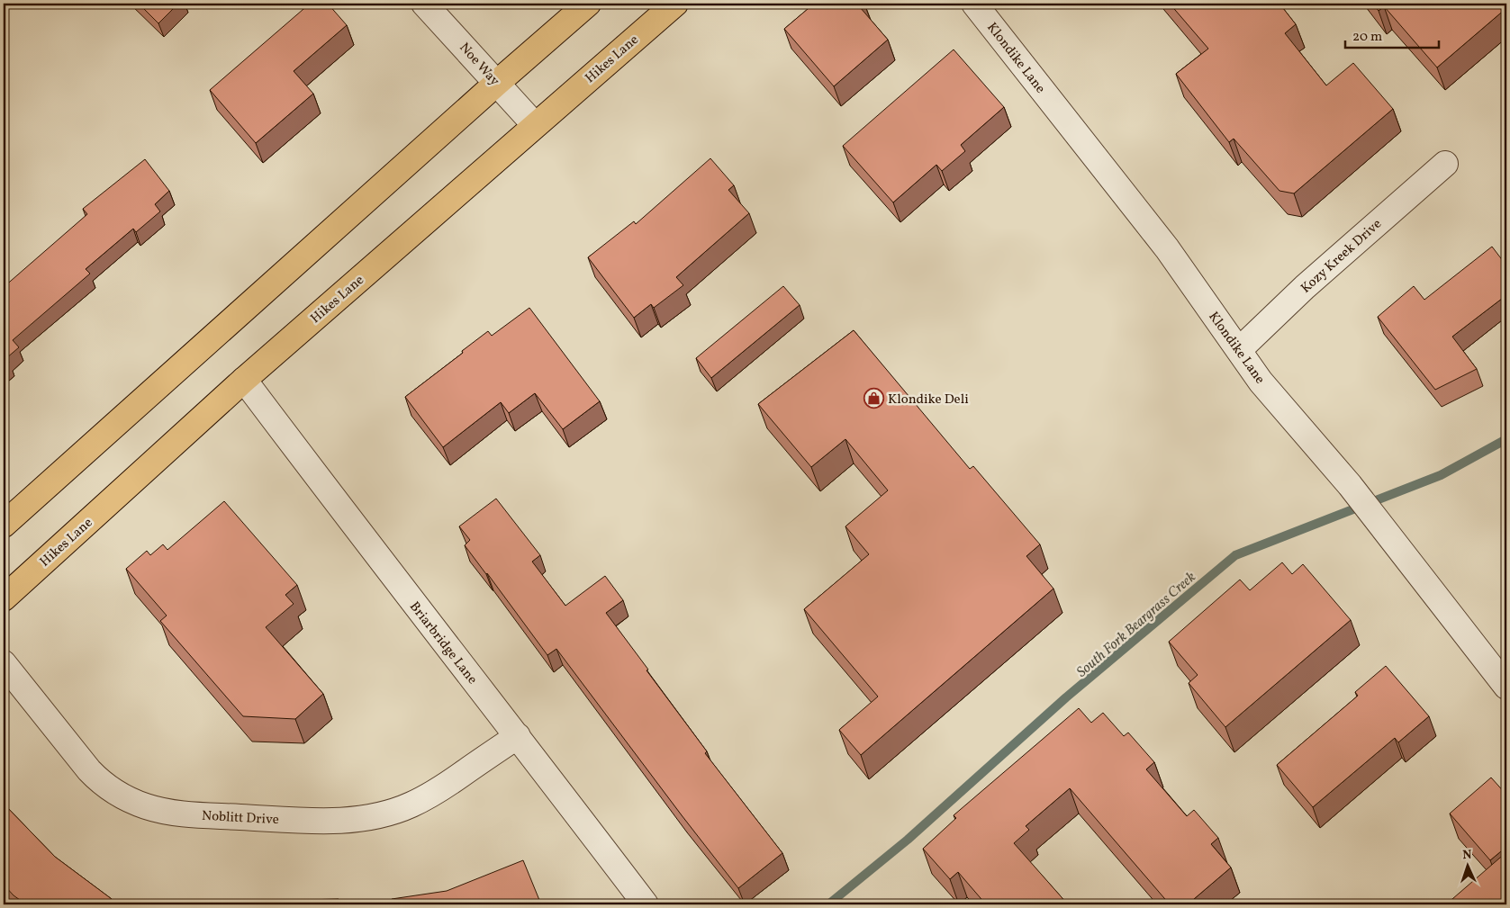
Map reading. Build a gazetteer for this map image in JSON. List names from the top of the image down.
{
  "streets": {
    "main road": ["Hikes Lane"],
    "street": [
      "Klondike Lane",
      "Noe Way",
      "Kozy Kreek Drive",
      "Briarbridge Lane",
      "Noblitt Drive"
    ]
  },
  "crossings": [
    ["Klondike Lane", "Kozy Kreek Drive"],
    ["Hikes Lane", "Noe Way"],
    ["Hikes Lane", "Briarbridge Lane"],
    ["Briarbridge Lane", "Noblitt Drive"]
  ],
  "water": ["South Fork Beargrass Creek"],
  "places": {
    "shop": ["Klondike Deli"]
  },
  "scale_bar": "20 m",
  "north": "top"
}
